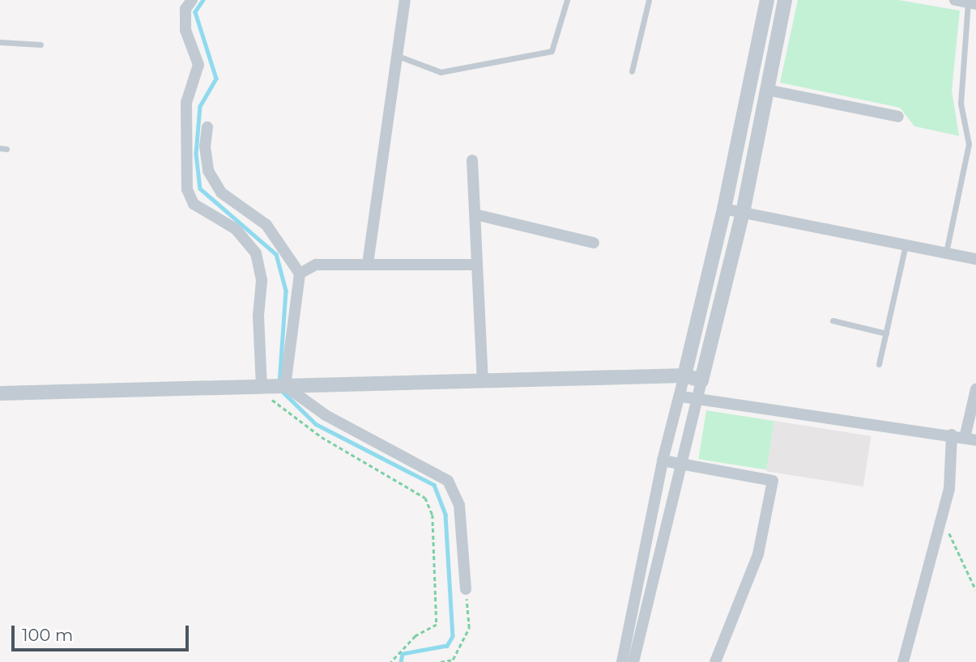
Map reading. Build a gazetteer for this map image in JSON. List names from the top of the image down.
{
  "scale_bar": "100 m"
}
